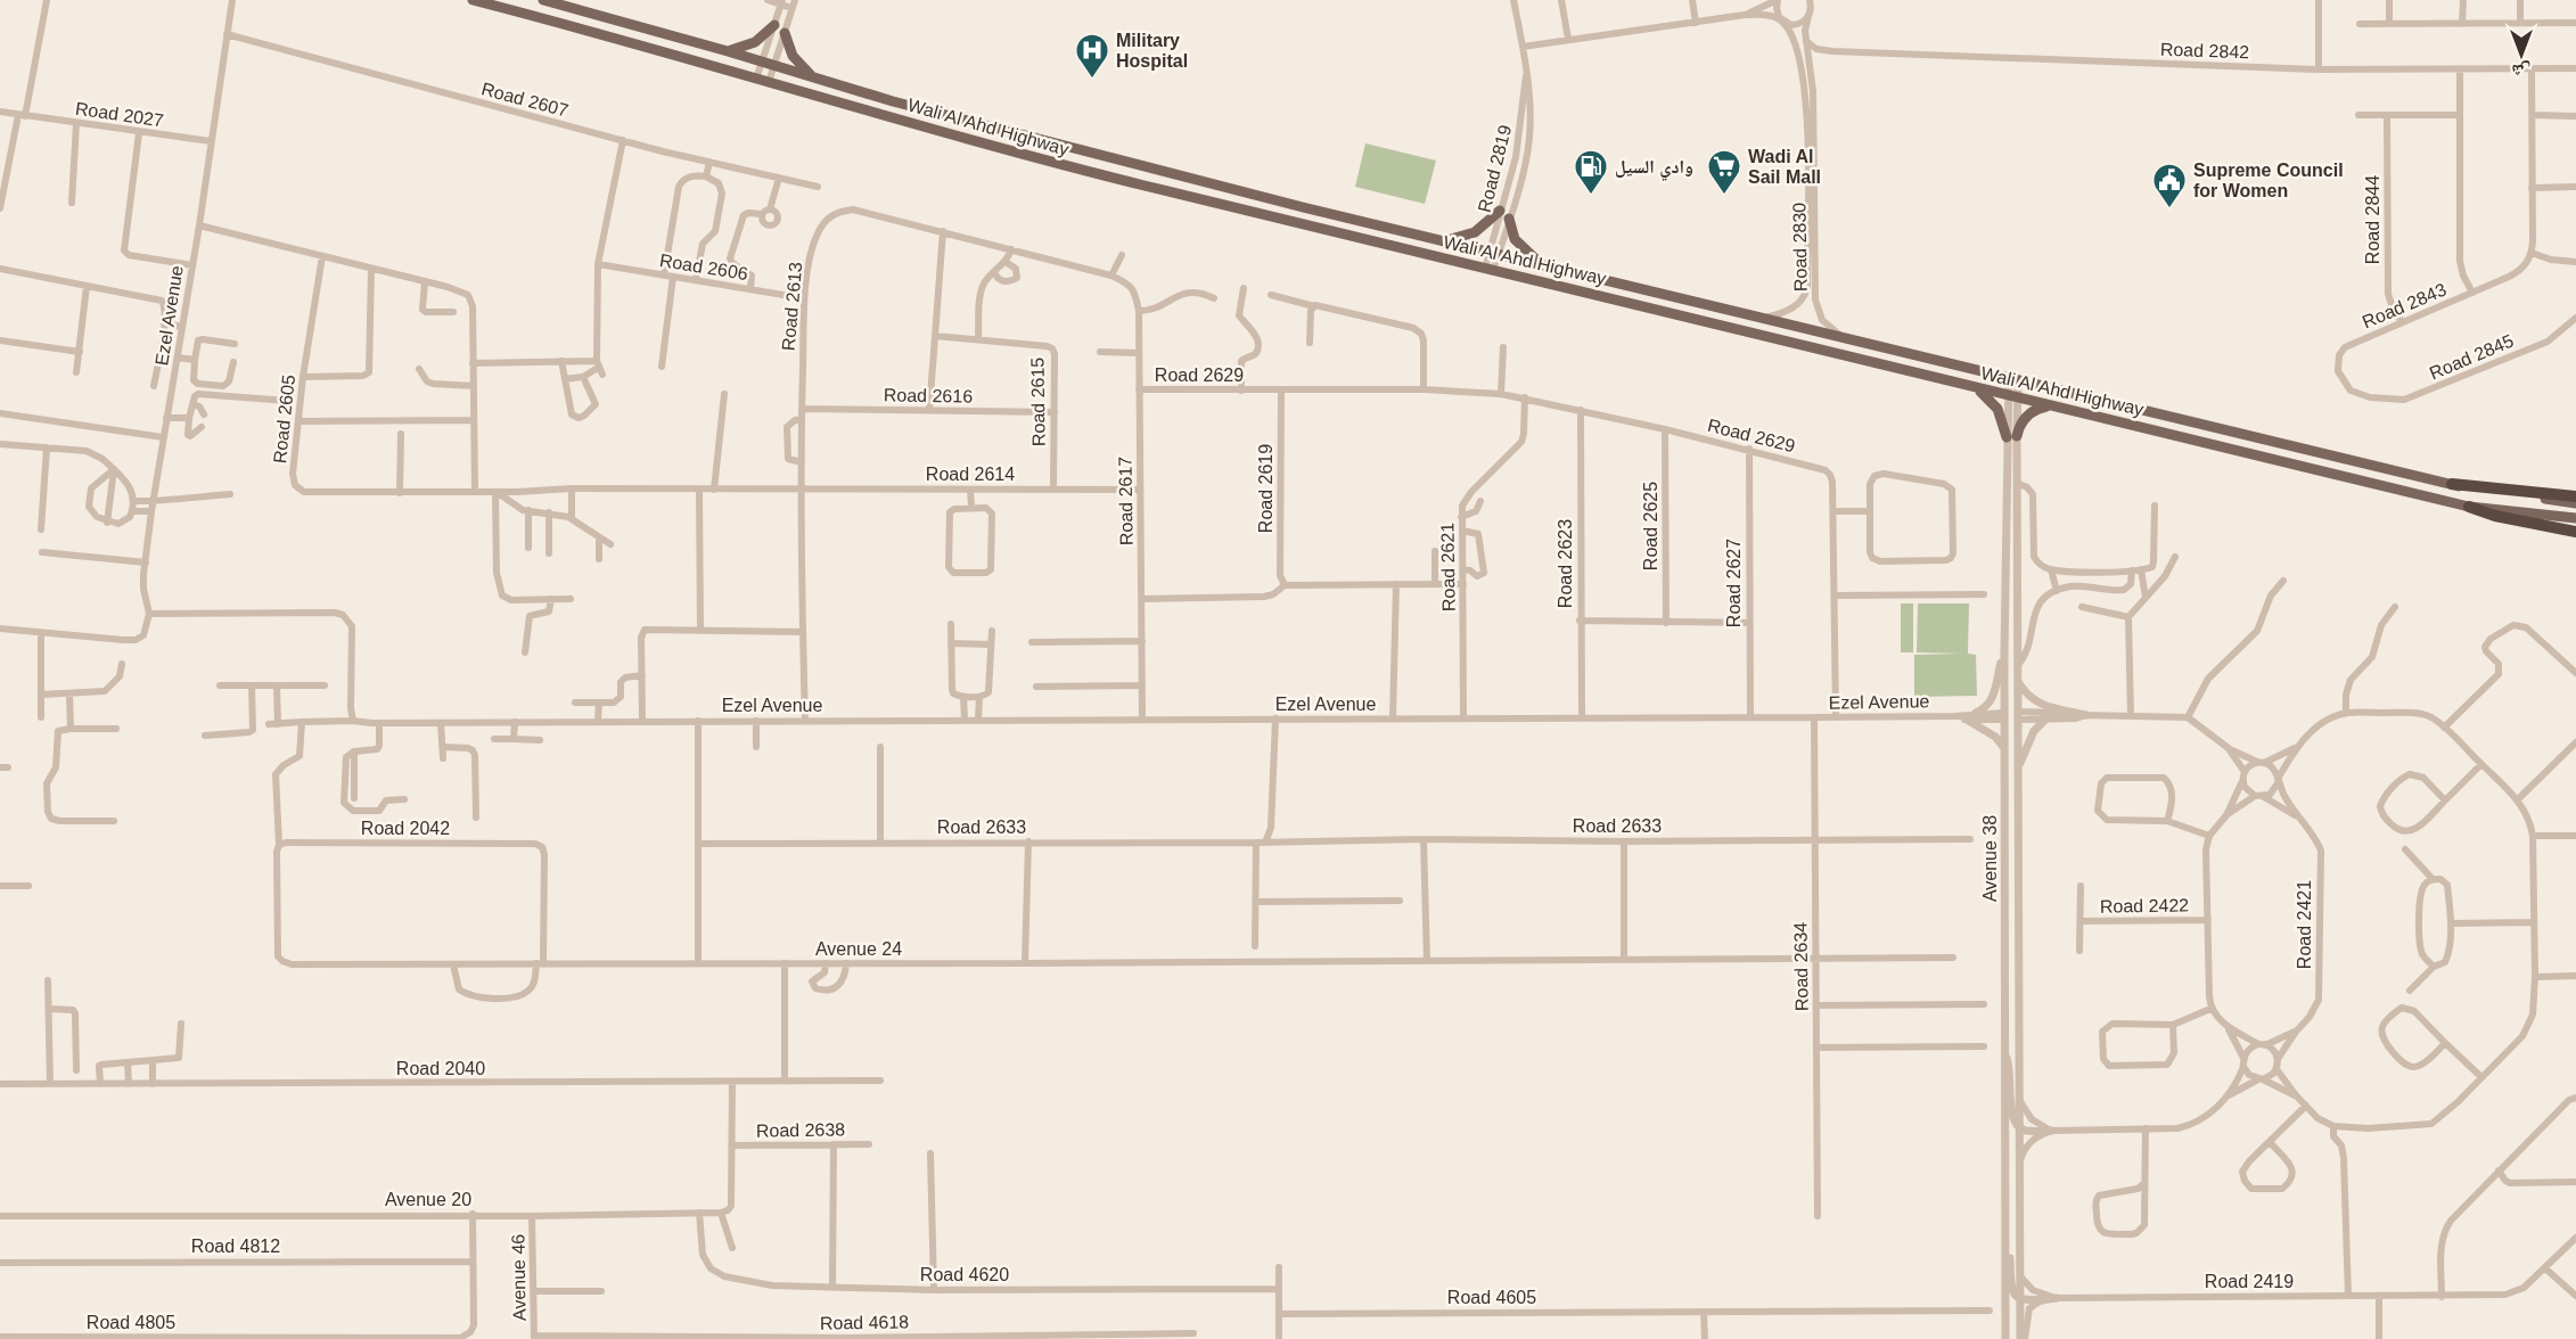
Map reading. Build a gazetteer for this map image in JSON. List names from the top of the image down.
{
  "streets": {
    "main road": ["Wali Al Ahd Highway"],
    "street": [
      "Road 2842",
      "Road 2607",
      "Road 2027",
      "Road 2819",
      "Road 2844",
      "Road 2830",
      "Road 2606",
      "Road 2843",
      "Road 2613",
      "Ezel Avenue",
      "Road 2845",
      "Road 2629",
      "Road 2616",
      "Road 2615",
      "Road 2605",
      "Road 2614",
      "Road 2619",
      "Road 2617",
      "Road 2625",
      "Road 2623",
      "Road 2621",
      "Road 2627",
      "Road 2633",
      "Road 2042",
      "Avenue 38",
      "Road 2422",
      "Road 2421",
      "Avenue 24",
      "Road 2634",
      "Road 2040",
      "Road 2638",
      "Avenue 20",
      "Road 4812",
      "Road 4620",
      "Avenue 46",
      "Road 2419",
      "Road 4605",
      "Road 4805",
      "Road 4618"
    ]
  },
  "crossings": [
    ["Road 2842", "Road 2830"],
    ["Road 2607", "Ezel Avenue"],
    ["Road 2027", "Ezel Avenue"],
    ["Wali Al Ahd Highway", "Road 2819"],
    ["Wali Al Ahd Highway", "Road 2830"],
    ["Wali Al Ahd Highway", "Avenue 38"],
    ["Road 2844", "Road 2843"],
    ["Road 2606", "Road 2613"],
    ["Road 2843", "Road 2845"],
    ["Road 2613", "Ezel Avenue"],
    ["Road 2613", "Road 2616"],
    ["Road 2613", "Road 2614"],
    ["Road 2613", "Road 2617"],
    ["Ezel Avenue", "Road 2629"],
    ["Ezel Avenue", "Road 2617"],
    ["Ezel Avenue", "Road 2623"],
    ["Ezel Avenue", "Road 2621"],
    ["Ezel Avenue", "Road 2627"],
    ["Ezel Avenue", "Road 2633"],
    ["Ezel Avenue", "Avenue 38"],
    ["Ezel Avenue", "Avenue 24"],
    ["Ezel Avenue", "Road 2634"],
    ["Road 2629", "Road 2619"],
    ["Road 2629", "Road 2617"],
    ["Road 2629", "Road 2625"],
    ["Road 2629", "Road 2623"],
    ["Road 2629", "Road 2621"],
    ["Road 2629", "Road 2627"],
    ["Road 2616", "Road 2615"],
    ["Road 2615", "Road 2614"],
    ["Road 2614", "Road 2617"],
    ["Road 2633", "Road 2634"],
    ["Road 2042", "Avenue 24"],
    ["Avenue 38", "Road 2419"],
    ["Avenue 24", "Road 2634"],
    ["Avenue 20", "Road 4620"],
    ["Avenue 20", "Avenue 46"],
    ["Road 4812", "Road 4805"],
    ["Avenue 46", "Road 4618"]
  ],
  "places": {
    "hospital": ["Military Hospital"],
    "fuel station": ["وادي السيل"],
    "supermarket": ["Wadi Al Sail Mall"],
    "public building": ["Supreme Council for Women"]
  },
  "north": "bottom"
}
